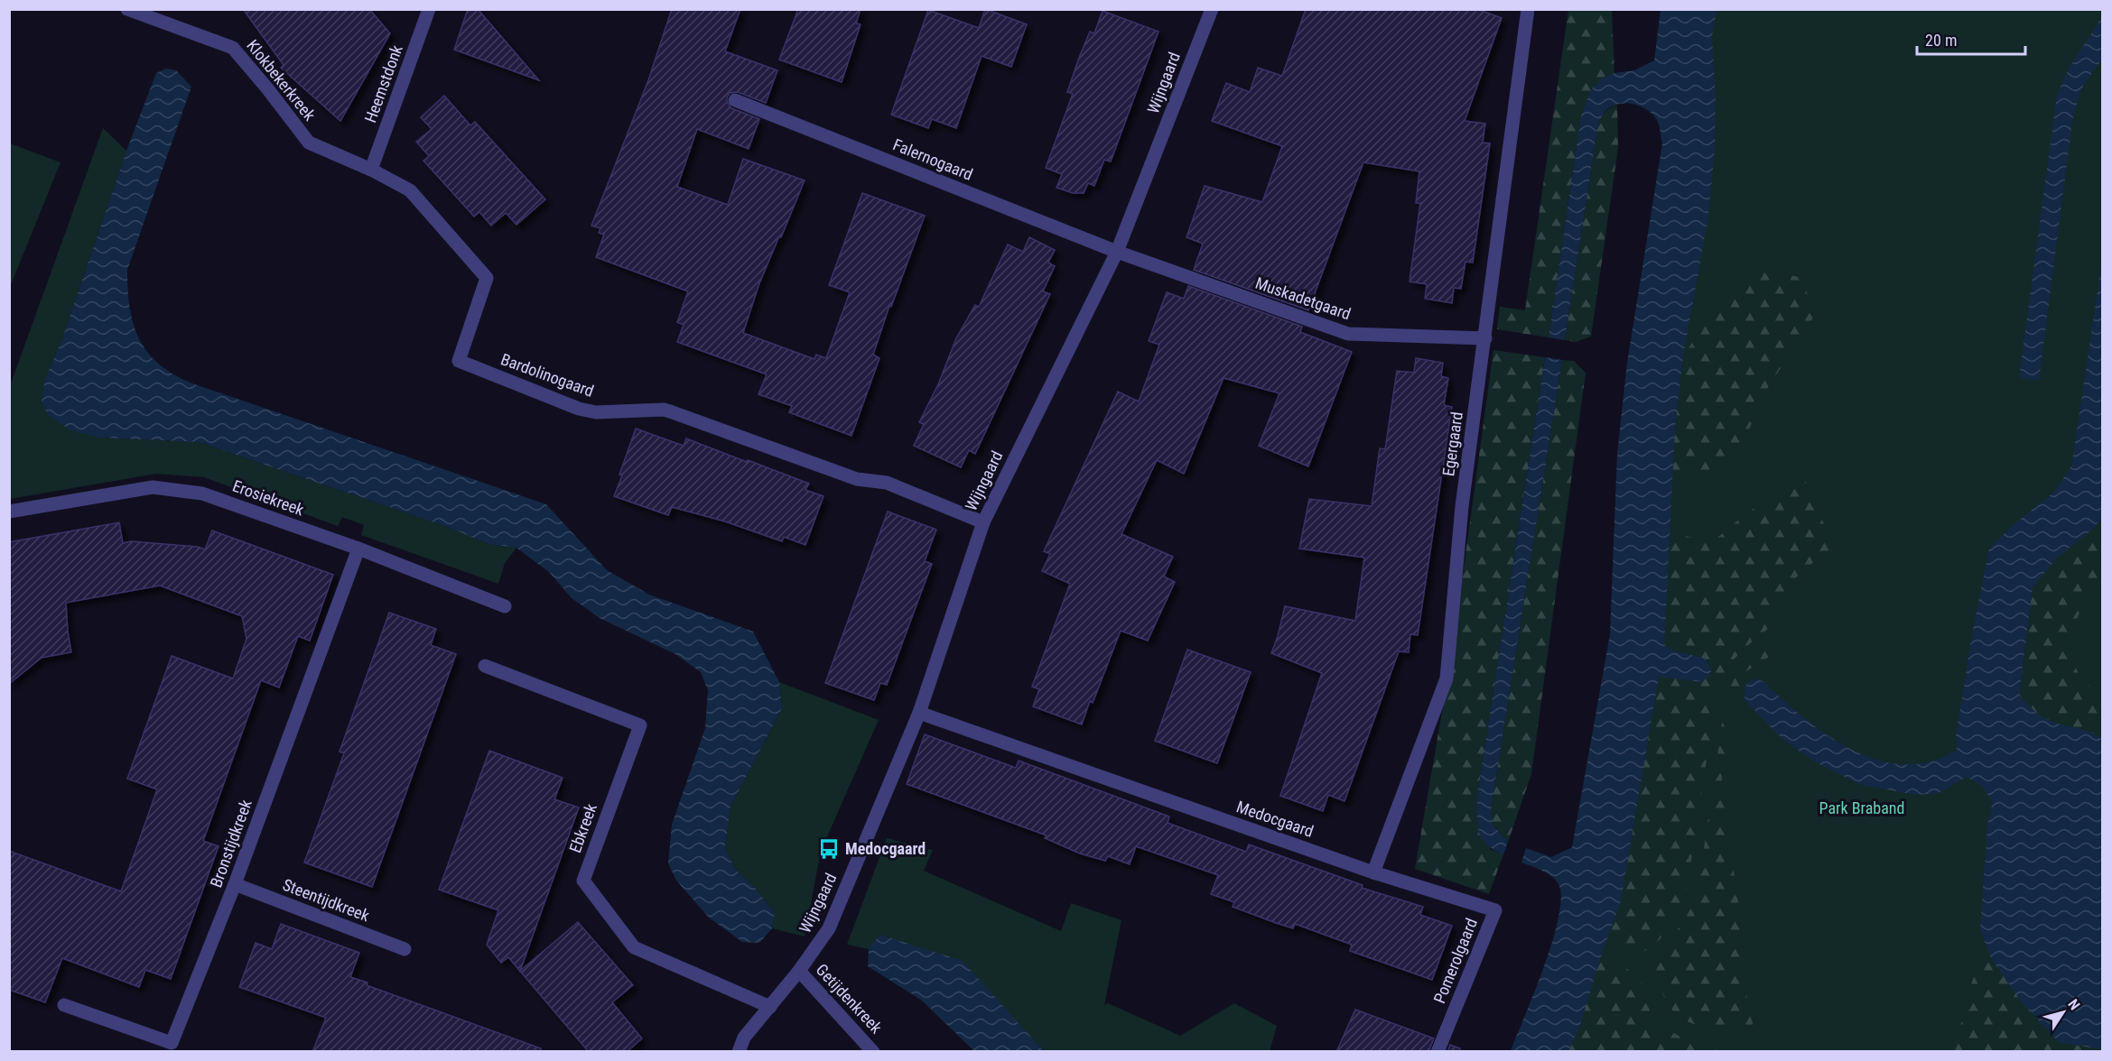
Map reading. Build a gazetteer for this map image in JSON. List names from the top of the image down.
{
  "streets": {
    "street": [
      "Klokbekerkreek",
      "Wijngaard",
      "Heemstdonk",
      "Falernogaard",
      "Muskadetgaard",
      "Bardolinogaard",
      "Egergaard",
      "Erosiekreek",
      "Medocgaard",
      "Ebkreek",
      "Bronstijdkreek",
      "Steentijdkreek",
      "Pomerolgaard",
      "Getijdenkreek"
    ]
  },
  "crossings": [
    ["Klokbekerkreek", "Heemstdonk"],
    ["Klokbekerkreek", "Bardolinogaard"],
    ["Wijngaard", "Falernogaard"],
    ["Wijngaard", "Muskadetgaard"],
    ["Wijngaard", "Bardolinogaard"],
    ["Wijngaard", "Medocgaard"],
    ["Wijngaard", "Getijdenkreek"],
    ["Heemstdonk", "Bardolinogaard"],
    ["Falernogaard", "Muskadetgaard"],
    ["Muskadetgaard", "Egergaard"],
    ["Egergaard", "Medocgaard"],
    ["Egergaard", "Pomerolgaard"],
    ["Erosiekreek", "Bronstijdkreek"],
    ["Medocgaard", "Pomerolgaard"],
    ["Bronstijdkreek", "Steentijdkreek"]
  ],
  "parks": ["Park Braband"],
  "places": {
    "bus stop": ["Medocgaard"]
  },
  "scale_bar": "20 m",
  "north": "top right"
}
